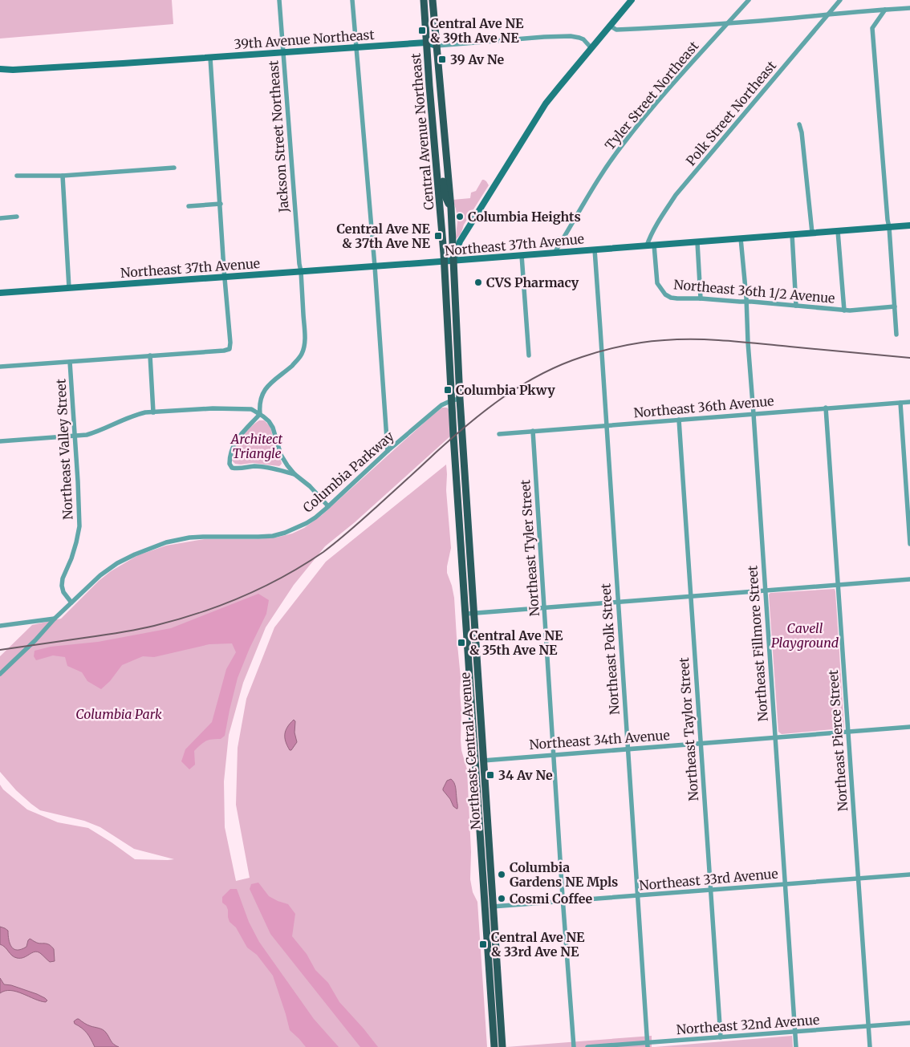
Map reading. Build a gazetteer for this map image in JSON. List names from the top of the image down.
{
  "streets": {
    "main road": ["Central Avenue Northeast", "Northeast Central Avenue"],
    "street": [
      "39th Avenue Northeast",
      "Tyler Street Northeast",
      "Polk Street Northeast",
      "Jackson Street Northeast",
      "Northeast 37th Avenue",
      "Northeast 36th 1/2 Avenue",
      "Northeast 36th Avenue",
      "Northeast Valley Street",
      "Columbia Parkway",
      "Northeast Tyler Street",
      "Northeast Fillmore Street",
      "Northeast Polk Street",
      "Northeast Taylor Street",
      "Northeast 34th Avenue",
      "Northeast Pierce Street",
      "Northeast 33rd Avenue",
      "Northeast 32nd Avenue"
    ]
  },
  "crossings": [
    ["39th Avenue Northeast", "Central Avenue Northeast"],
    ["39th Avenue Northeast", "Jackson Street Northeast"],
    ["Tyler Street Northeast", "Northeast 37th Avenue"],
    ["Polk Street Northeast", "Northeast 37th Avenue"],
    ["Central Avenue Northeast", "Northeast 37th Avenue"],
    ["Central Avenue Northeast", "Northeast Central Avenue"],
    ["Jackson Street Northeast", "Northeast 37th Avenue"],
    ["Northeast 37th Avenue", "Northeast 36th 1/2 Avenue"],
    ["Northeast 37th Avenue", "Northeast Fillmore Street"],
    ["Northeast 37th Avenue", "Northeast Polk Street"],
    ["Northeast 37th Avenue", "Northeast Central Avenue"],
    ["Northeast 36th 1/2 Avenue", "Northeast Fillmore Street"],
    ["Northeast 36th Avenue", "Northeast Tyler Street"],
    ["Northeast 36th Avenue", "Northeast Fillmore Street"],
    ["Northeast 36th Avenue", "Northeast Polk Street"],
    ["Northeast 36th Avenue", "Northeast Taylor Street"],
    ["Northeast 36th Avenue", "Northeast Pierce Street"],
    ["Northeast Valley Street", "Columbia Parkway"],
    ["Columbia Parkway", "Northeast Central Avenue"],
    ["Northeast Tyler Street", "Northeast 34th Avenue"],
    ["Northeast Tyler Street", "Northeast 33rd Avenue"],
    ["Northeast Fillmore Street", "Northeast 34th Avenue"],
    ["Northeast Fillmore Street", "Northeast 33rd Avenue"],
    ["Northeast Fillmore Street", "Northeast 32nd Avenue"],
    ["Northeast Polk Street", "Northeast 34th Avenue"],
    ["Northeast Polk Street", "Northeast 33rd Avenue"],
    ["Northeast Polk Street", "Northeast 32nd Avenue"],
    ["Northeast Taylor Street", "Northeast 34th Avenue"],
    ["Northeast Taylor Street", "Northeast 33rd Avenue"],
    ["Northeast Taylor Street", "Northeast 32nd Avenue"],
    ["Northeast 34th Avenue", "Northeast Pierce Street"],
    ["Northeast 34th Avenue", "Northeast Central Avenue"],
    ["Northeast Pierce Street", "Northeast 33rd Avenue"],
    ["Northeast Pierce Street", "Northeast 32nd Avenue"],
    ["Northeast Central Avenue", "Northeast 33rd Avenue"]
  ],
  "parks": ["Architect Triangle", "Cavell Playground", "Columbia Park"],
  "places": {
    "transit": [
      "Central Ave NE & 39th Ave NE",
      "39 Av Ne",
      "Central Ave NE & 37th Ave NE",
      "Columbia Pkwy",
      "Central Ave NE & 35th Ave NE",
      "34 Av Ne",
      "Central Ave NE & 33rd Ave NE"
    ],
    "other": [
      "Columbia Heights",
      "CVS Pharmacy",
      "Columbia Gardens NE Mpls",
      "Cosmi Coffee"
    ]
  }
}
